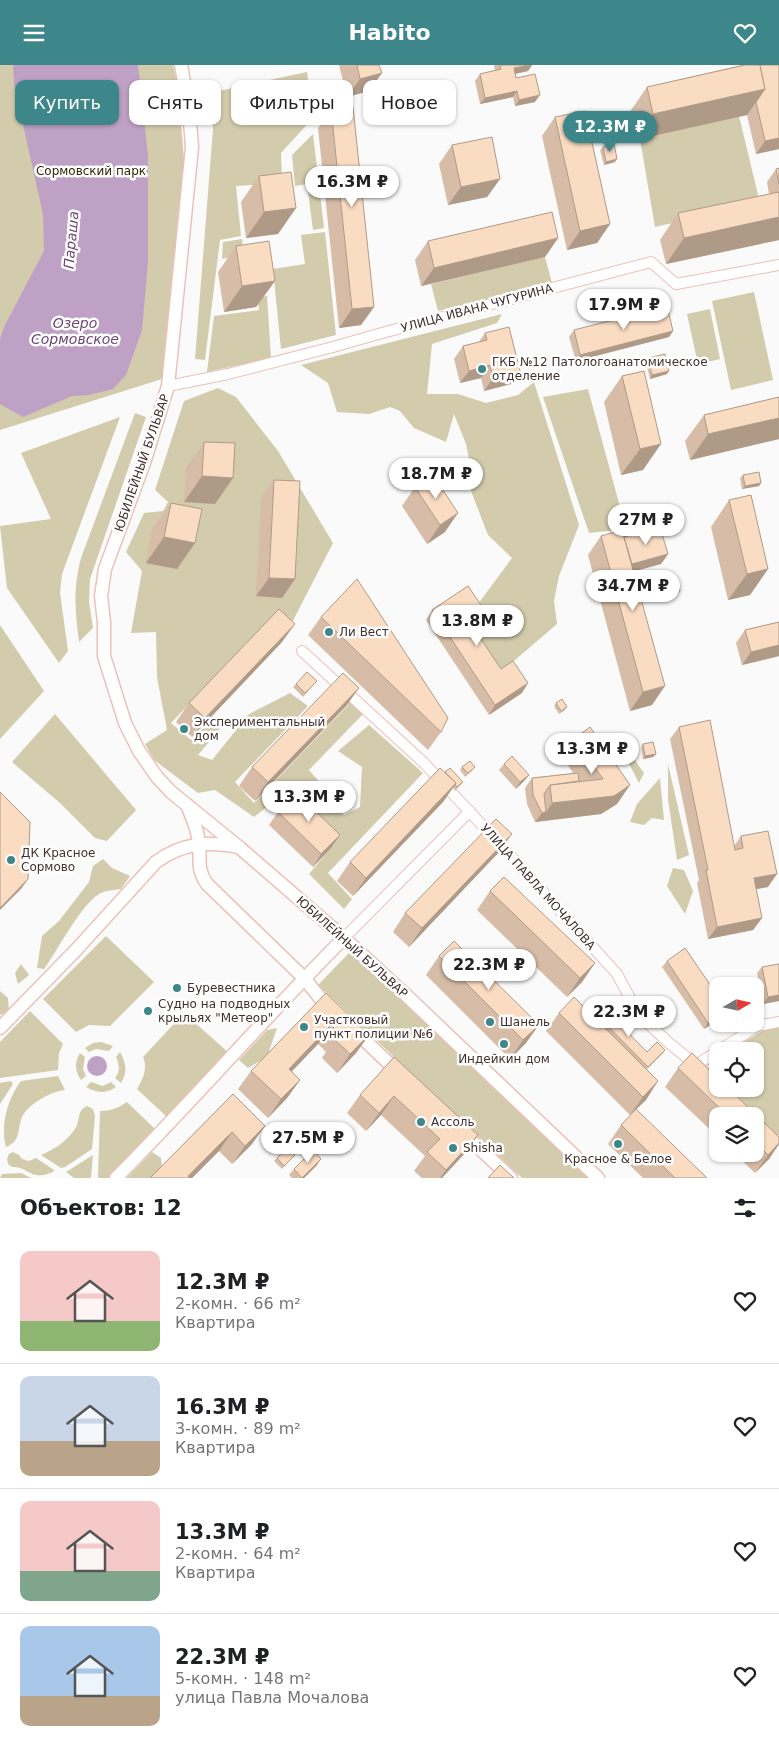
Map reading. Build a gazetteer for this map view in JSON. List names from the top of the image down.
{
  "streets": {
    "street": ["УЛИЦА ИВАНА ЧУГУРИНА", "ЮБИЛЕЙНЫЙ БУЛЬВАР", "УЛИЦА ПАВЛА МОЧАЛОВА"]
  },
  "crossings": [
    ["УЛИЦА ИВАНА ЧУГУРИНА", "ЮБИЛЕЙНЫЙ БУЛЬВАР"]
  ],
  "water": ["Параша", "Озеро Сормовское"],
  "parks": ["Сормовский парк"],
  "places": [
    "ГКБ №12 Патологоанатомическое отделение",
    "Ли Вест",
    "Экспериментальный дом",
    "ДК Красное Сормово",
    "Буревестника",
    "Судно на подводных крыльях \"Метеор\"",
    "Шанель",
    "Участковый пункт полиции №6",
    "Индейкин дом",
    "Ассоль",
    "Красное & Белое",
    "Shisha"
  ],
  "north": "right",
  "page": {
    "header": "Habito",
    "chip": [
      "Купить",
      "Снять",
      "Фильтры",
      "Новое"
    ],
    "price": [
      "12.3M ₽",
      "16.3M ₽",
      "17.9M ₽",
      "18.7M ₽",
      "27M ₽",
      "34.7M ₽",
      "13.8M ₽",
      "13.3M ₽",
      "13.3M ₽",
      "22.3M ₽",
      "22.3M ₽",
      "27.5M ₽"
    ],
    "heading": "Объектов: 12",
    "list": [
      {
        "name": "12.3M ₽",
        "note": "2-комн. · 66 m² · Квартира"
      },
      {
        "name": "16.3M ₽",
        "note": "3-комн. · 89 m² · Квартира"
      },
      {
        "name": "13.3M ₽",
        "note": "2-комн. · 64 m² · Квартира"
      },
      {
        "name": "22.3M ₽",
        "note": "5-комн. · 148 m² · улица Павла Мочалова"
      }
    ]
  }
}
